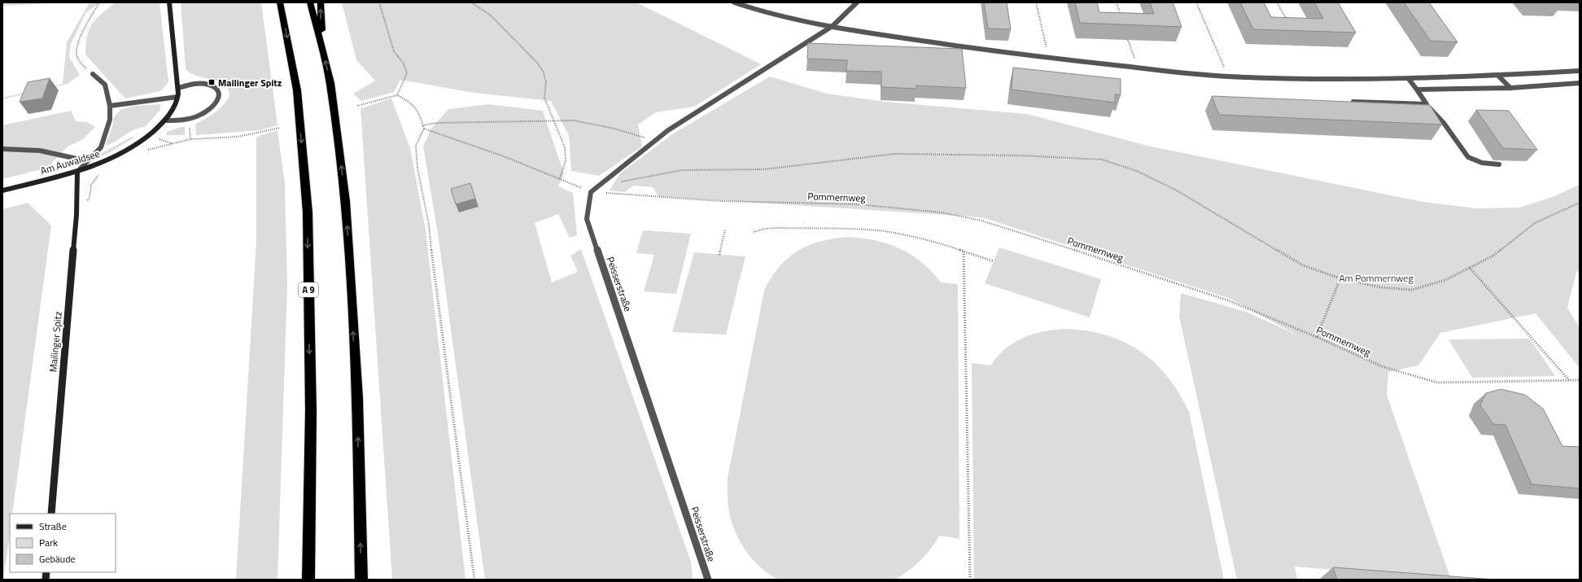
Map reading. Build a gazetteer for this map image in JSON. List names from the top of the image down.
{
  "streets": {
    "highway": ["A 9"],
    "street": ["Am Auwaldsee", "Peisserstraße", "Mailinger Spitz"],
    "path": ["Pommernweg"]
  },
  "crossings": [
    ["Am Auwaldsee", "Mailinger Spitz"],
    ["Pommernweg", "Peisserstraße"]
  ],
  "parks": ["Am Pommernweg"],
  "places": {
    "transit": ["Mailinger Spitz"]
  },
  "legend": ["Straße", "Park", "Gebäude"]
}
